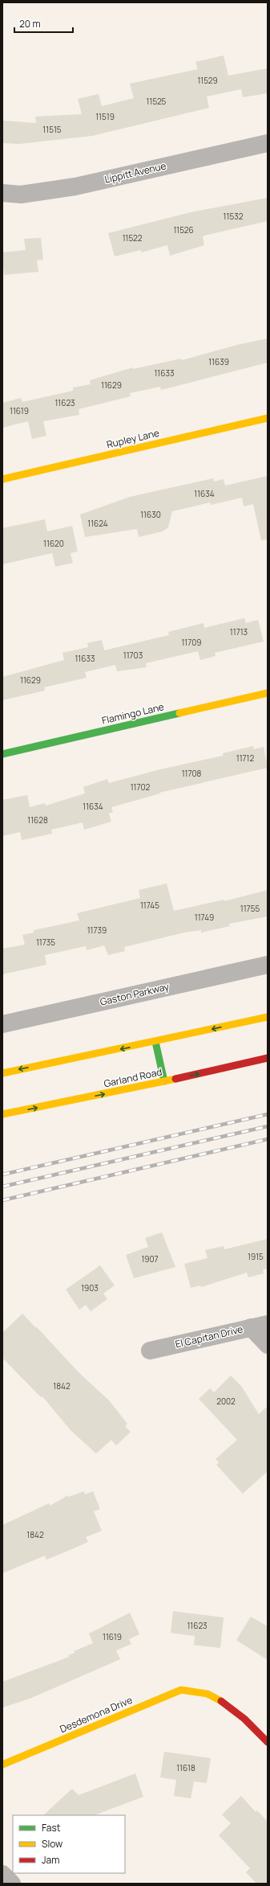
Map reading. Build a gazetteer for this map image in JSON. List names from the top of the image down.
{
  "streets": {
    "street": [
      "Lippitt Avenue",
      "Rupley Lane",
      "Flamingo Lane",
      "Gaston Parkway",
      "Garland Road",
      "El Capitan Drive",
      "Desdemona Drive"
    ]
  },
  "house_numbers": [
    "11529",
    "11525",
    "11519",
    "11515",
    "11532",
    "11526",
    "11522",
    "11639",
    "11633",
    "11629",
    "11623",
    "11619",
    "11634",
    "11630",
    "11624",
    "11620",
    "11713",
    "11709",
    "11703",
    "11633",
    "11629",
    "11712",
    "11708",
    "11702",
    "11634",
    "11628",
    "11745",
    "11755",
    "11749",
    "11739",
    "11735",
    "1915",
    "1907",
    "1903",
    "1842",
    "2002",
    "1842",
    "11623",
    "11619",
    "11618"
  ],
  "legend": ["Fast", "Slow", "Jam"],
  "scale_bar": "20 m"
}
